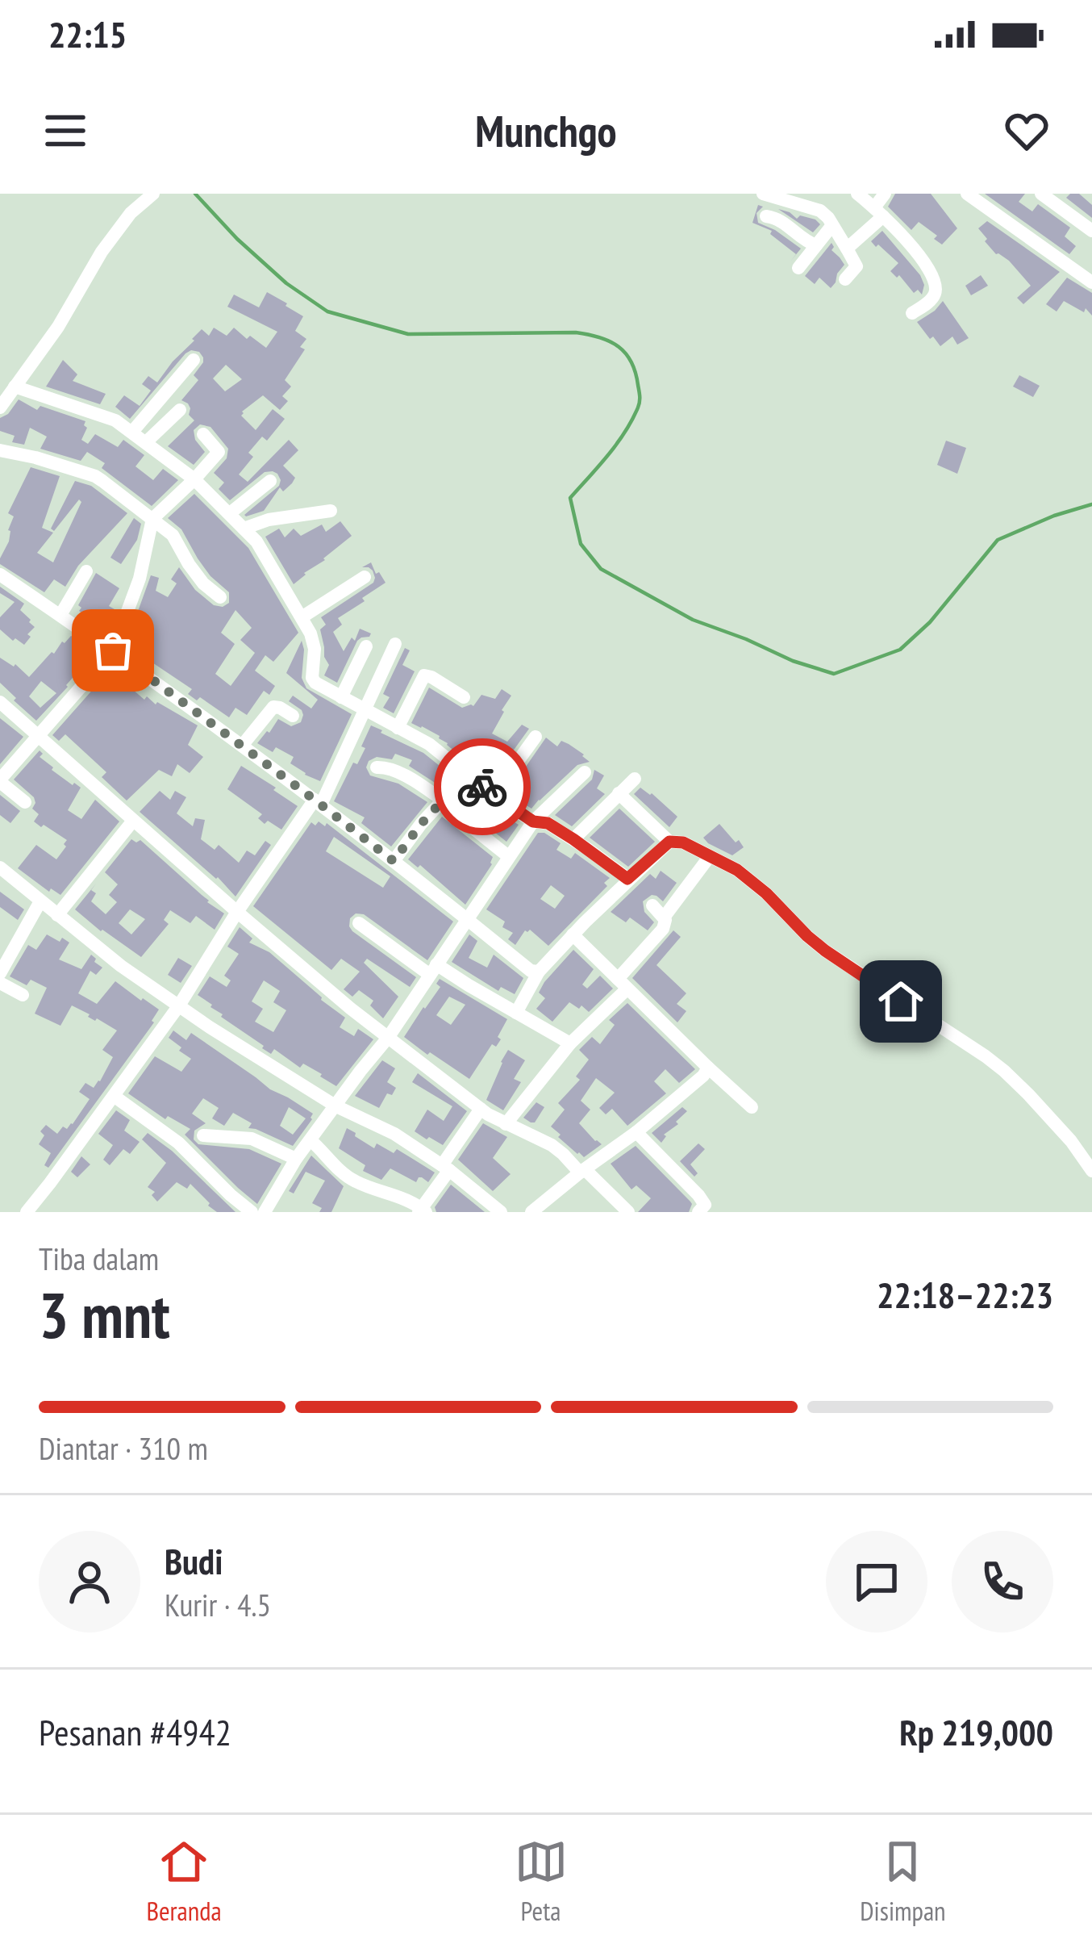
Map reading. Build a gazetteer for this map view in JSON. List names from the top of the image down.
{
  "page": {
    "status": "22:15",
    "header": "Munchgo",
    "heading": ["3 mnt", "Tiba dalam", "22:18–22:23"],
    "panel": [
      "Budi",
      "Kurir · 4.5",
      "Pesanan #4942",
      "Rp 219,000"
    ],
    "bar": "Diantar · 310 m",
    "tabs": ["Beranda", "Peta", "Disimpan"]
  }
}
